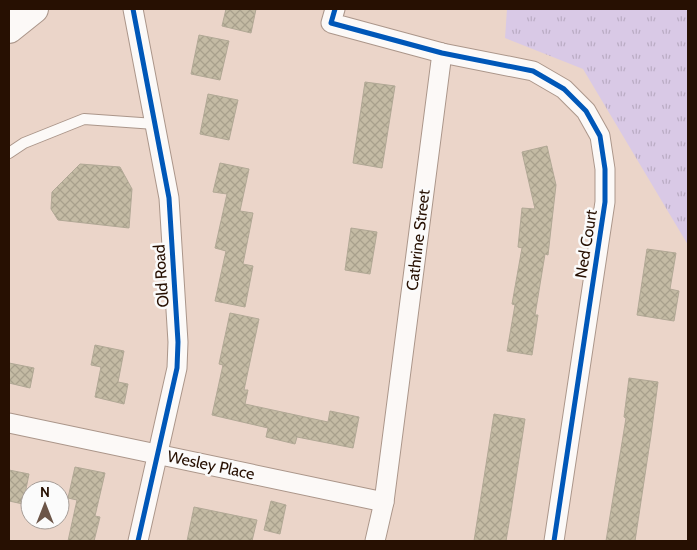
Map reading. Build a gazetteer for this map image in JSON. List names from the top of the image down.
{
  "streets": {
    "street": [
      "Cathrine Street",
      "Ned Court",
      "Old Road",
      "Wesley Place"
    ]
  },
  "crossings": [
    ["Cathrine Street", "Ned Court"],
    ["Cathrine Street", "Wesley Place"],
    ["Old Road", "Wesley Place"]
  ],
  "north": "top"
}
